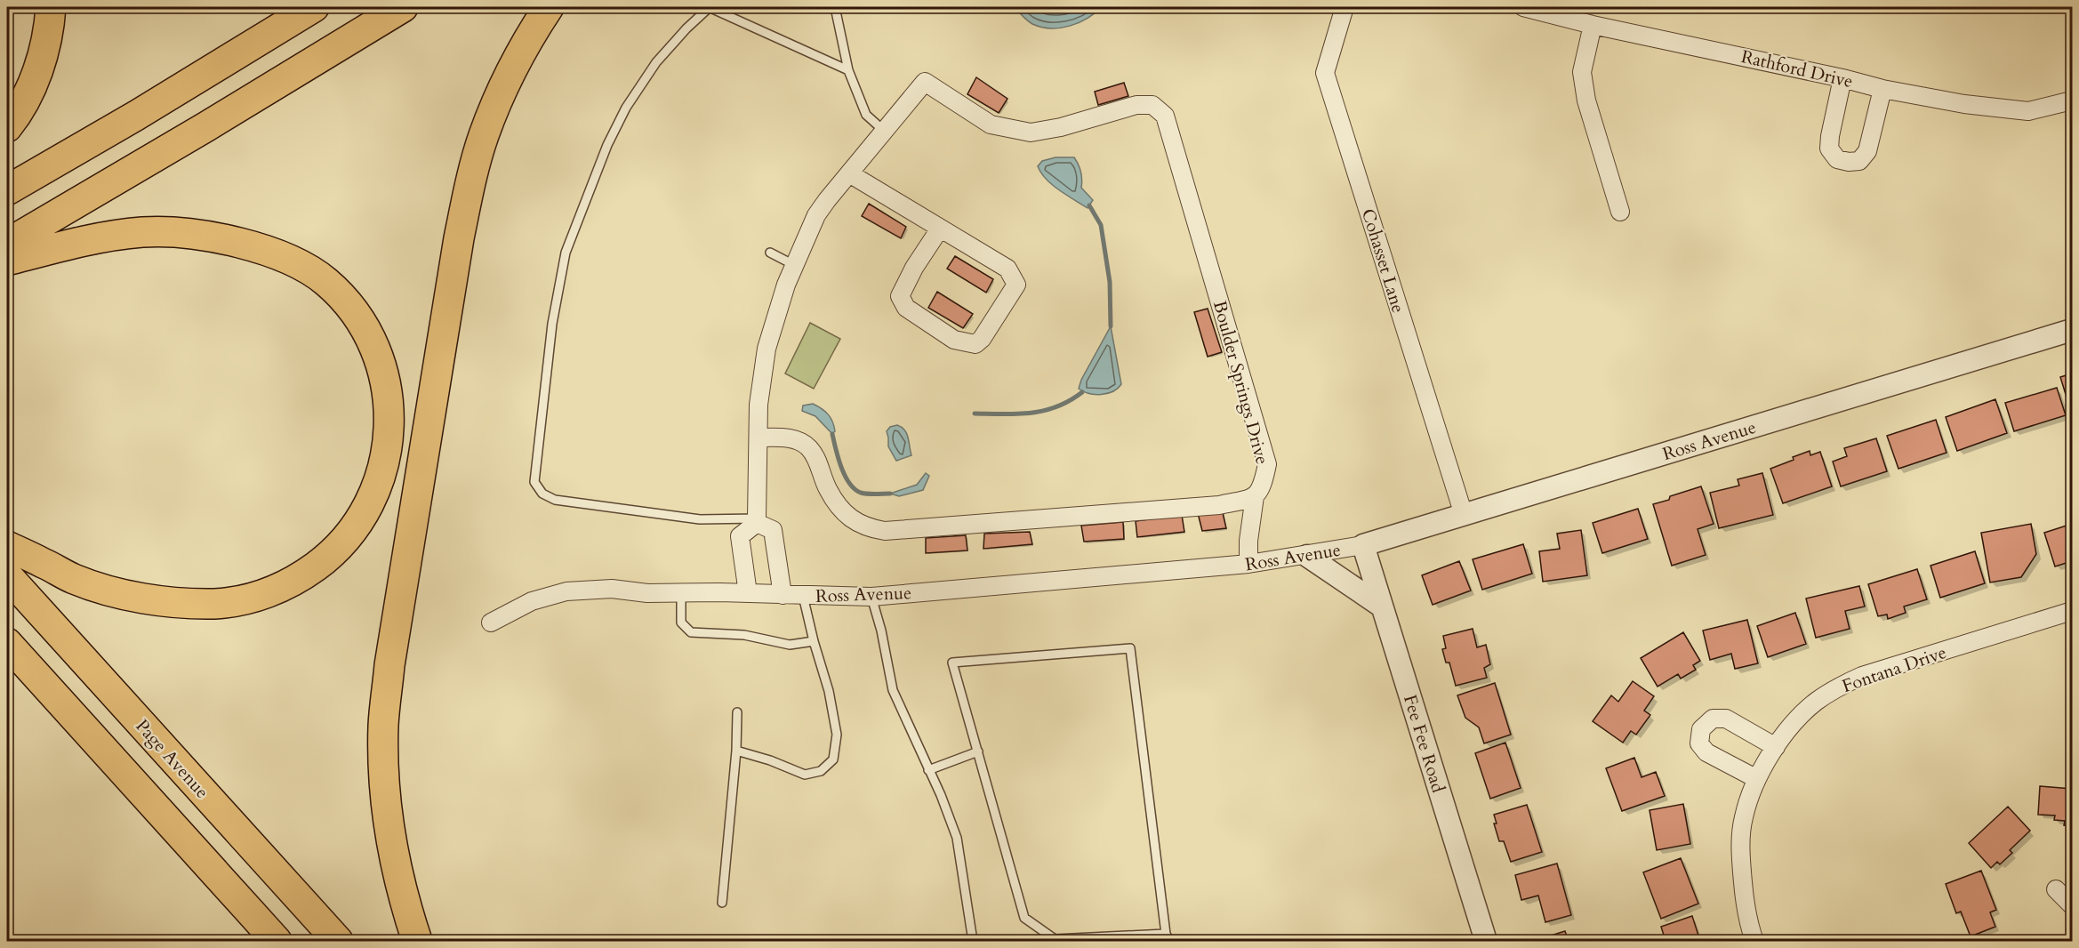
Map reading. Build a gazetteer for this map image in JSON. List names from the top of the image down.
{
  "streets": {
    "highway": ["Page Avenue"],
    "street": [
      "Rathford Drive",
      "Cohasset Lane",
      "Boulder Springs Drive",
      "Ross Avenue",
      "Fontana Drive",
      "Fee Fee Road"
    ]
  },
  "crossings": [
    ["Cohasset Lane", "Ross Avenue"],
    ["Boulder Springs Drive", "Ross Avenue"],
    ["Ross Avenue", "Fee Fee Road"]
  ]
}
